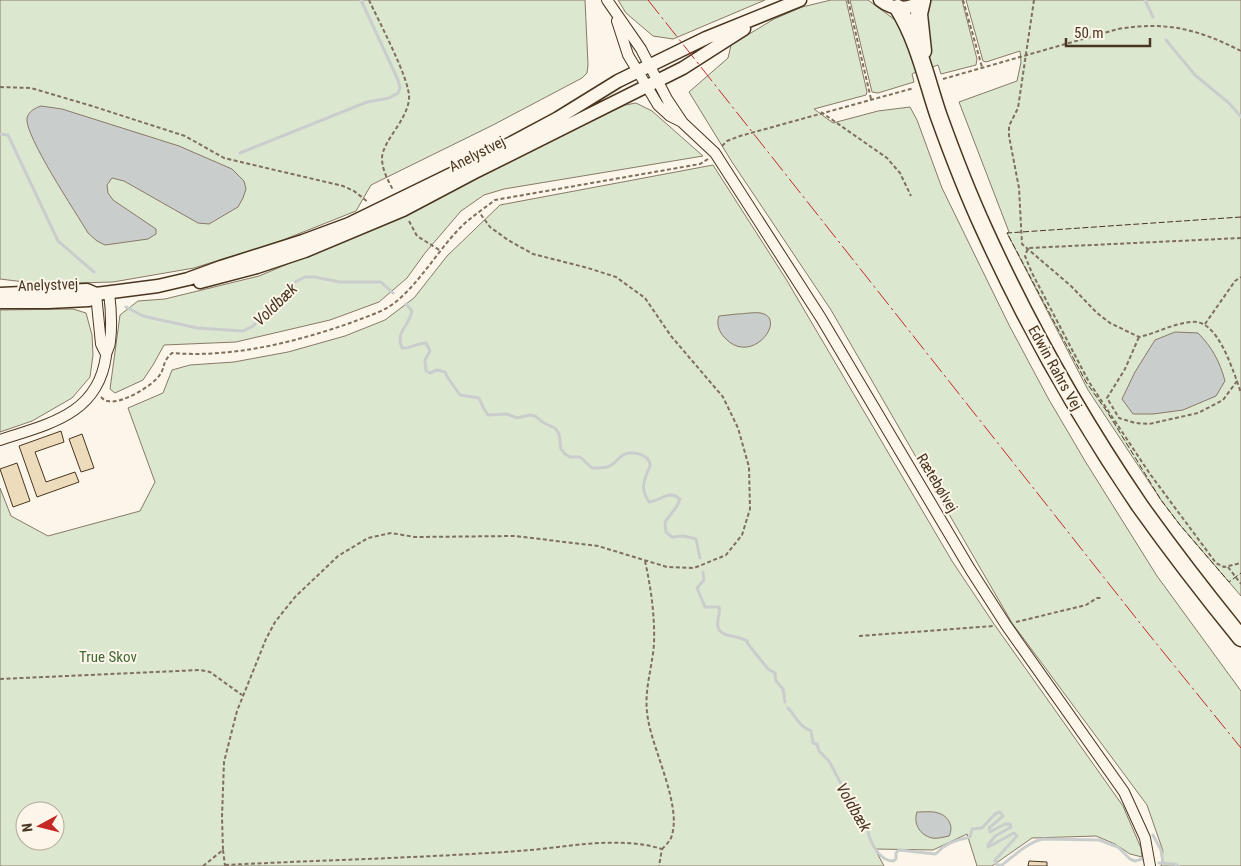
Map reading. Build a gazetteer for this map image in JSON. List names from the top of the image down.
{
  "streets": {
    "highway": ["Edwin Rahrs Vej"],
    "street": ["Anelystvej", "Rætebølvej"]
  },
  "crossings": [
    ["Anelystvej", "Rætebølvej"]
  ],
  "water": ["Voldbæk"],
  "parks": ["True Skov"],
  "scale_bar": "50 m",
  "north": "left"
}
